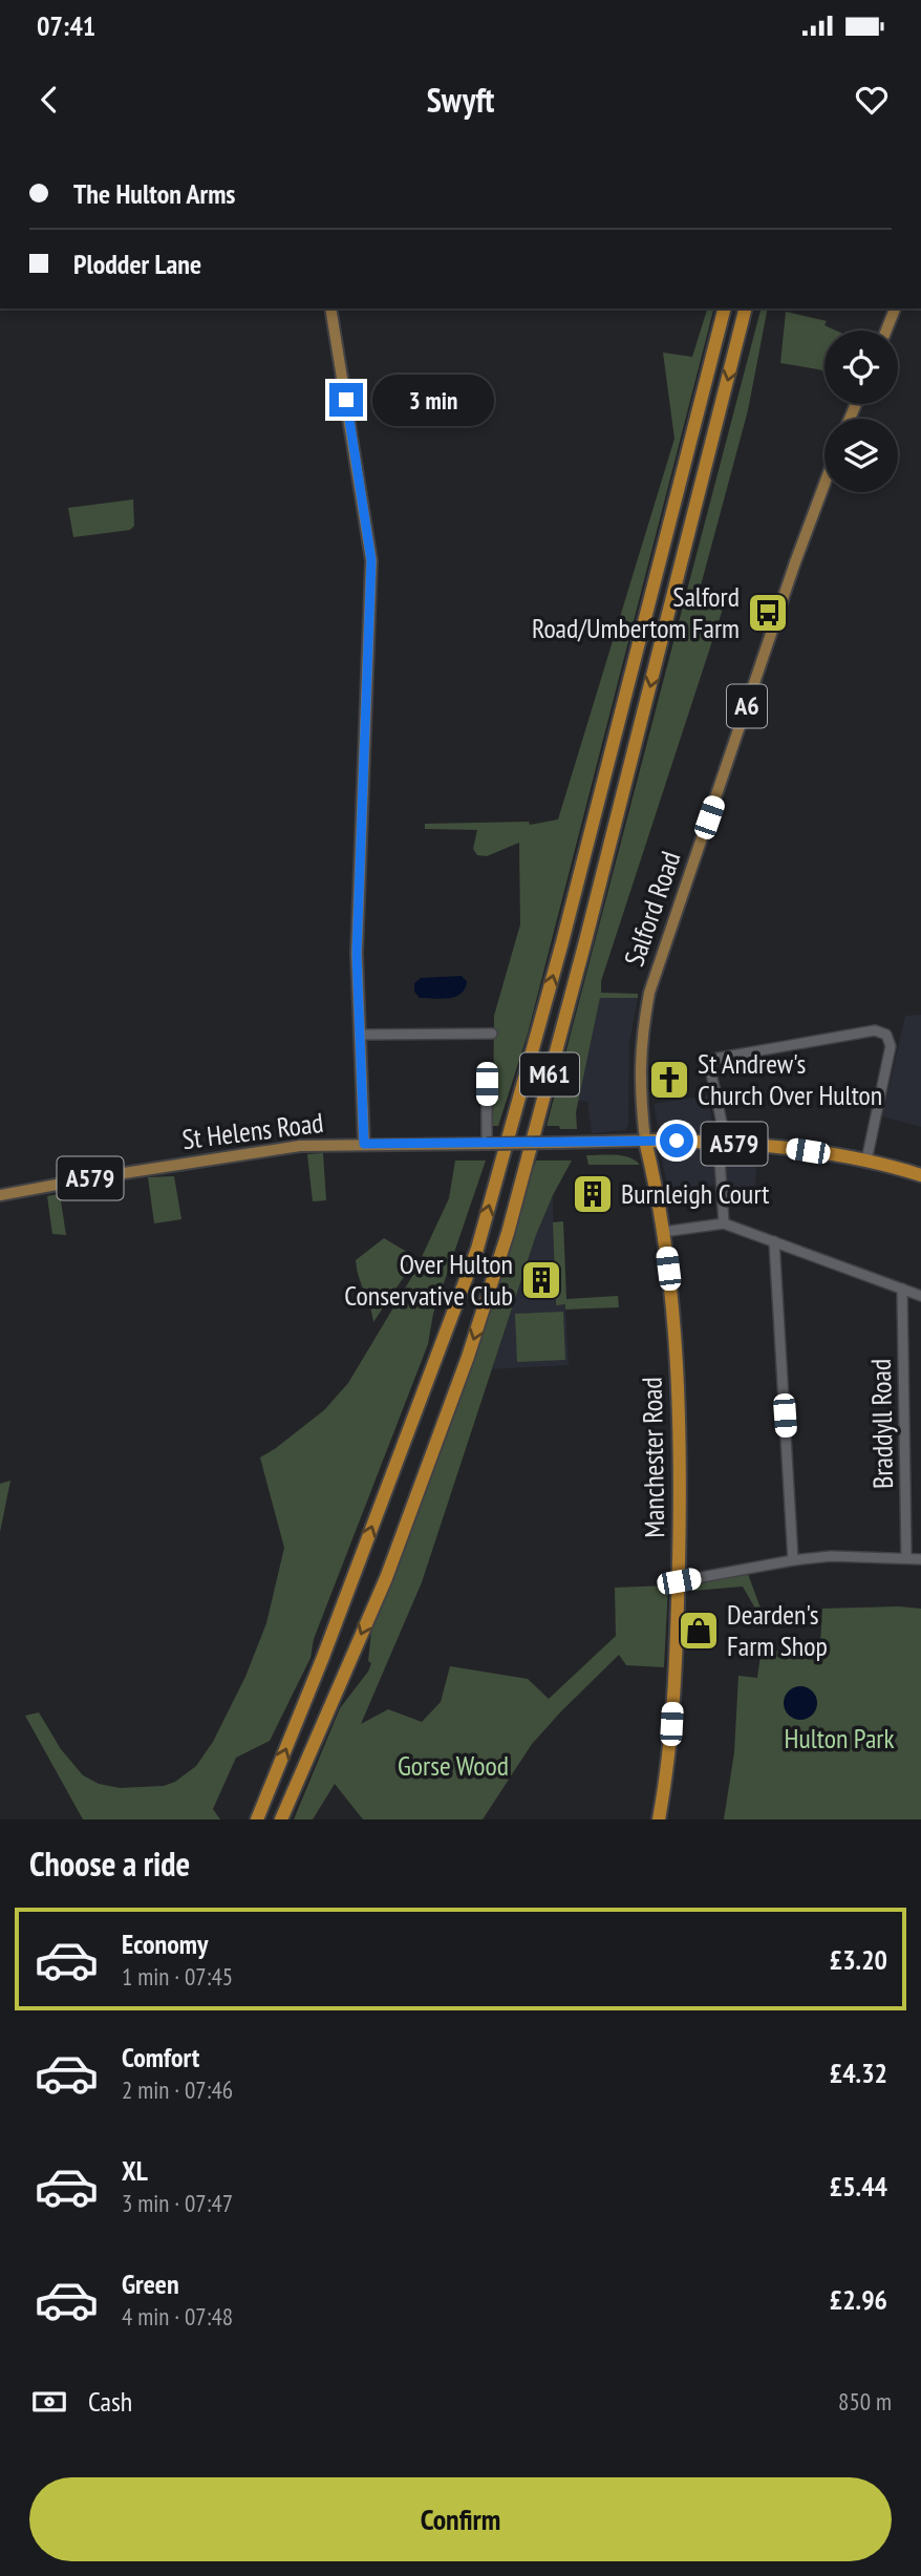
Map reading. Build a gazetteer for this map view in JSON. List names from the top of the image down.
{
  "streets": {
    "highway": [
      "A6",
      "M61",
      "A579",
      "Manchester Road"
    ],
    "main road": ["Salford Road", "St Helens Road"],
    "street": ["Braddyll Road"]
  },
  "crossings": [
    ["Salford Road", "St Helens Road"],
    ["Salford Road", "A579"],
    ["Salford Road", "Manchester Road"],
    ["St Helens Road", "A579"],
    ["St Helens Road", "Manchester Road"],
    ["A579", "Manchester Road"]
  ],
  "parks": ["Hulton Park", "Gorse Wood"],
  "places": {
    "bus stop": ["Salford Road/Umbertom Farm"],
    "church": ["St Andrew's Church Over Hulton"],
    "building": ["Burnleigh Court", "Over Hulton Conservative Club"],
    "shop": ["Dearden's Farm Shop"]
  },
  "page": {
    "status": "07:41",
    "header": "Swyft",
    "banner": ["The Hulton Arms", "Plodder Lane"],
    "bubble": "3 min",
    "heading": "Choose a ride",
    "list": [
      {
        "name": "Economy",
        "note": "1 min · 07:45",
        "value": "£3.20"
      },
      {
        "name": "Comfort",
        "note": "2 min · 07:46",
        "value": "£4.32"
      },
      {
        "name": "XL",
        "note": "3 min · 07:47",
        "value": "£5.44"
      },
      {
        "name": "Green",
        "note": "4 min · 07:48",
        "value": "£2.96"
      }
    ],
    "pay": ["Cash", "850 m"],
    "buttons": "Confirm"
  }
}
